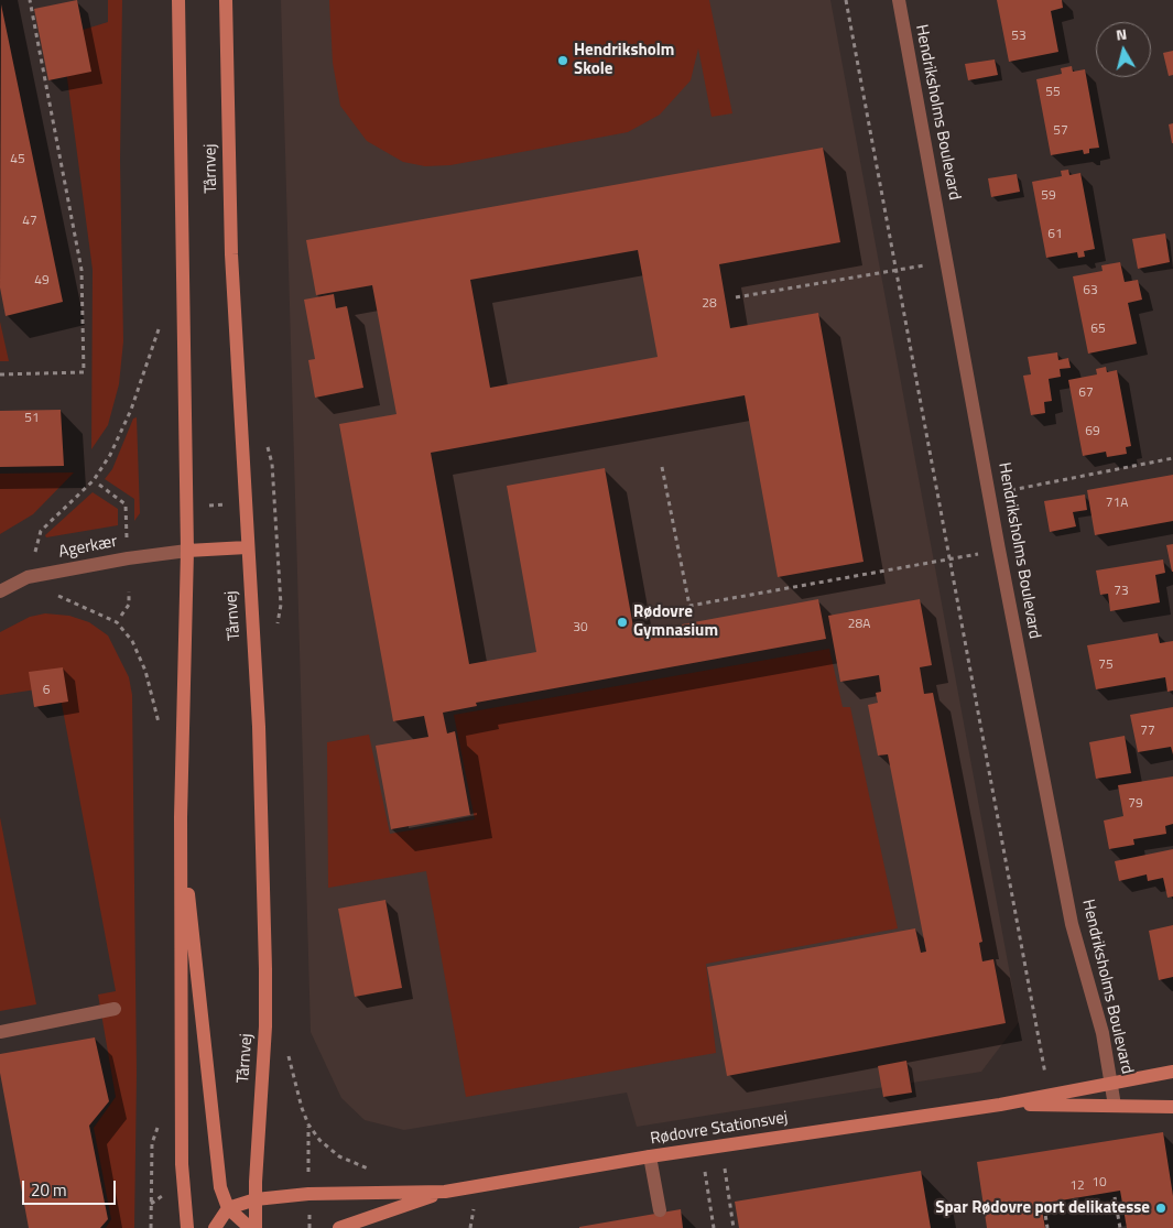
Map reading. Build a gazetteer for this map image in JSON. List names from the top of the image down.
{
  "streets": {
    "street": [
      "Hendriksholms Boulevard",
      "Tårnvej",
      "Agerkær",
      "Rødovre Stationsvej"
    ]
  },
  "crossings": [
    ["Hendriksholms Boulevard", "Rødovre Stationsvej"],
    ["Tårnvej", "Agerkær"],
    ["Tårnvej", "Rødovre Stationsvej"]
  ],
  "places": ["Hendriksholm Skole", "Rødovre Gymnasium", "Spar Rødovre port delikatesse"],
  "house_numbers": [
    "53",
    "55",
    "57",
    "45",
    "59",
    "47",
    "61",
    "49",
    "63",
    "28",
    "65",
    "67",
    "51",
    "69",
    "71A",
    "73",
    "28A",
    "30",
    "75",
    "6",
    "77",
    "79",
    "10",
    "12"
  ],
  "scale_bar": "20 m",
  "north": "top"
}
